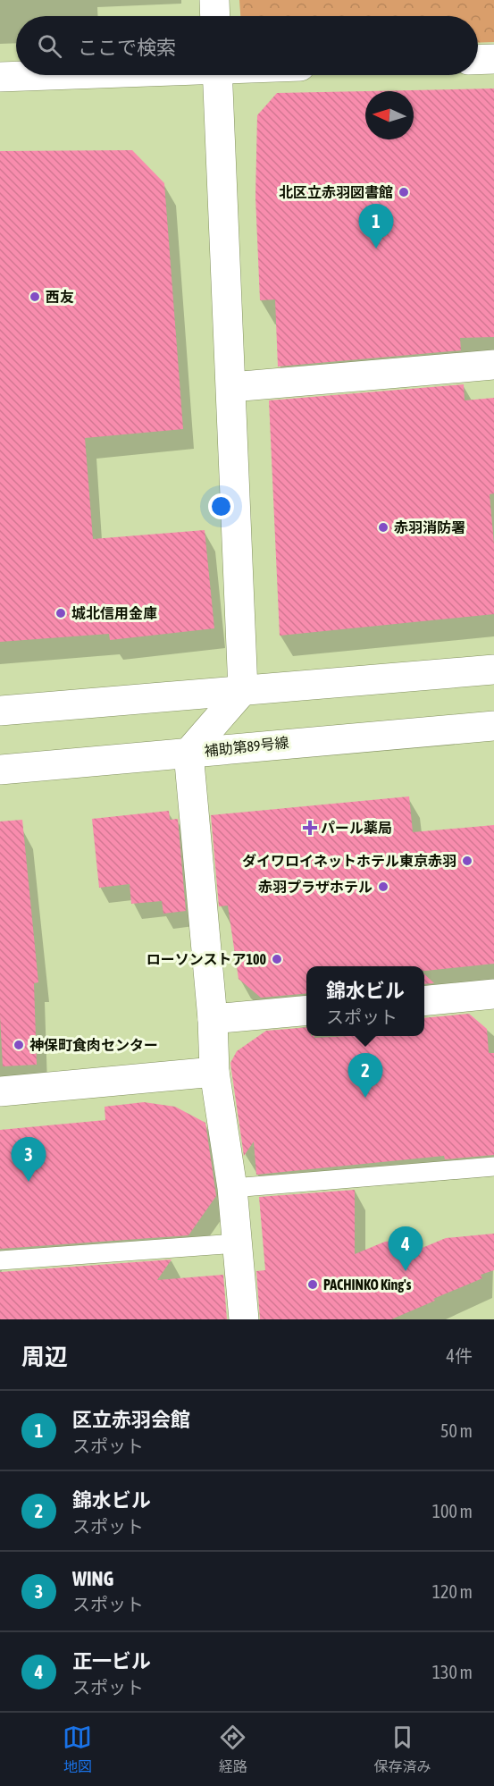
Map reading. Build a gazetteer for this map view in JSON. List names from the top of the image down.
{
  "streets": {
    "street": ["補助第89号線"]
  },
  "places": {
    "other": [
      "北区立赤羽図書館",
      "西友",
      "赤羽消防署",
      "城北信用金庫",
      "ダイワロイネットホテル東京赤羽",
      "赤羽プラザホテル",
      "ローソンストア100",
      "神保町食肉センター",
      "PACHINKO King's"
    ],
    "health": ["パール薬局"]
  },
  "north": "left",
  "page": {
    "search": "ここで検索",
    "pins": [
      "1",
      "2",
      "3",
      "4"
    ],
    "popup": ["錦水ビル", "スポット"],
    "heading": ["周辺", "4件"],
    "list": [
      {
        "mark": "1",
        "name": "区立赤羽会館",
        "note": "スポット",
        "value": "50 m"
      },
      {
        "mark": "2",
        "name": "錦水ビル",
        "note": "スポット",
        "value": "100 m"
      },
      {
        "mark": "3",
        "name": "WING",
        "note": "スポット",
        "value": "120 m"
      },
      {
        "mark": "4",
        "name": "正一ビル",
        "note": "スポット",
        "value": "130 m"
      }
    ],
    "nav": ["地図", "経路", "保存済み"]
  }
}
